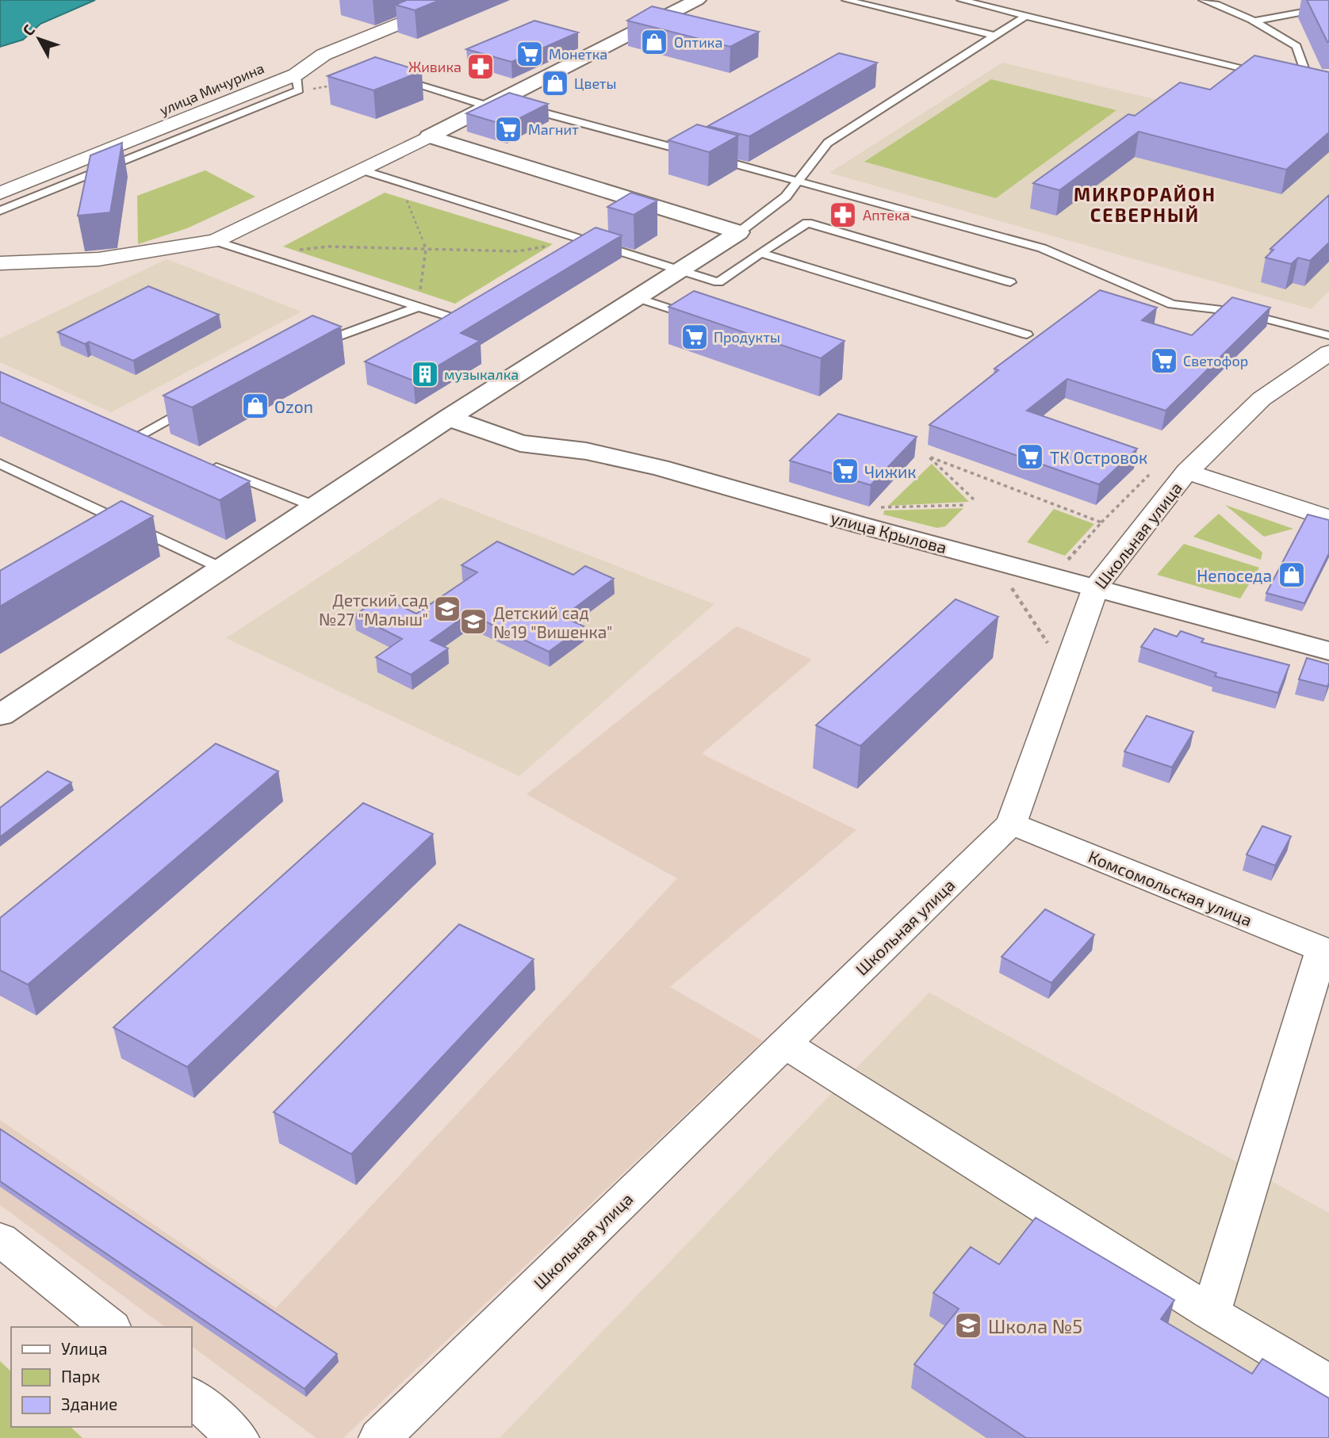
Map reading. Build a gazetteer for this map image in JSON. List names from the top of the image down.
{
  "streets": {
    "street": [
      "улица Мичурина",
      "улица Крылова",
      "Школьная улица",
      "Комсомольская улица"
    ]
  },
  "crossings": [
    ["улица Крылова", "Школьная улица"],
    ["Школьная улица", "Комсомольская улица"]
  ],
  "districts": ["МИКРОРАЙОН СЕВЕРНЫЙ"],
  "places": {
    "shop": [
      "Оптика",
      "Цветы",
      "Ozon",
      "Непоседа"
    ],
    "supermarket": [
      "Монетка",
      "Магнит",
      "Продукты",
      "Светофор",
      "ТК Островок",
      "Чижик"
    ],
    "pharmacy": ["Живика", "Аптека"],
    "building": ["музыкалка"],
    "school or university": ["Детский сад №27 \"Малыш\"", "Детский сад №19 \"Вишенка\"", "Школа №5"]
  },
  "legend": ["Улица", "Парк", "Здание"],
  "north": "top left"
}
